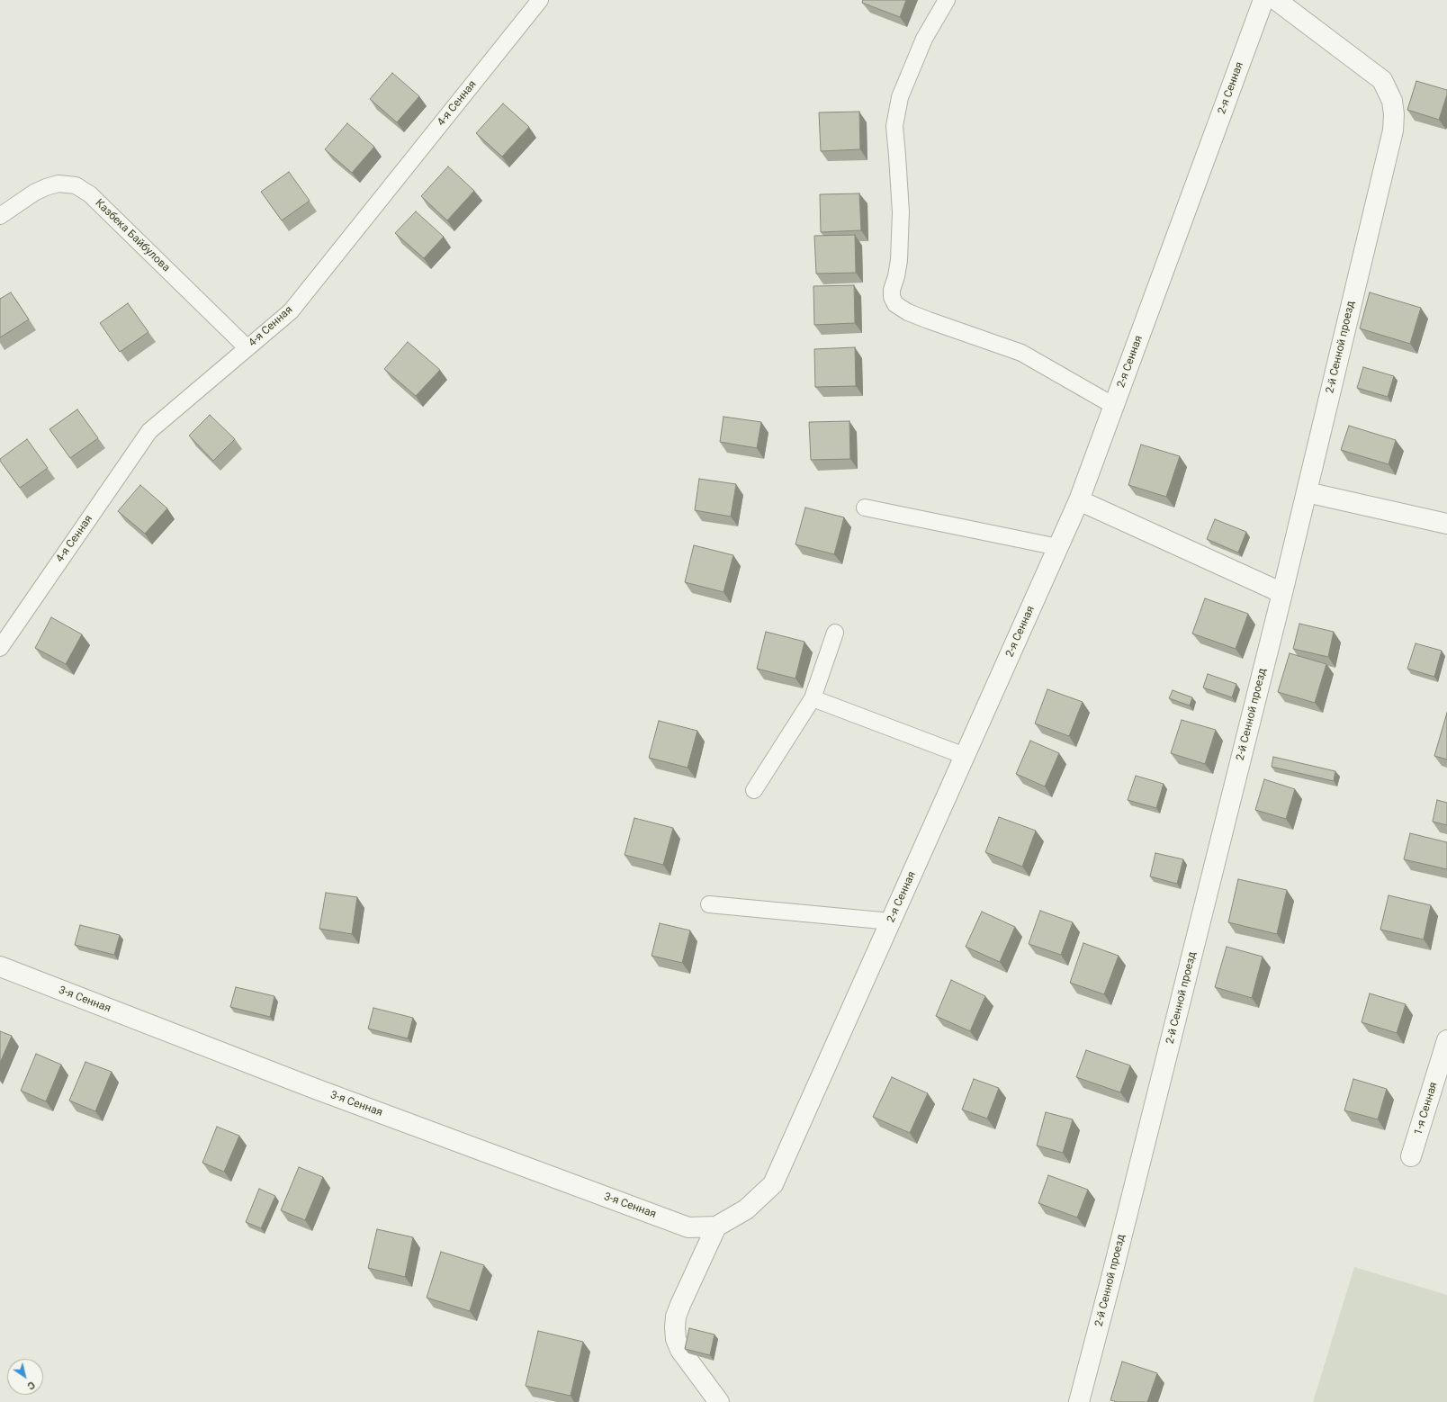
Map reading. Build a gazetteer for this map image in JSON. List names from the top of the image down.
{
  "streets": {
    "street": [
      "2-я Сенная",
      "2-й Сенной проезд",
      "3-я Сенная",
      "1-я Сенная"
    ],
    "lane": ["4-я Сенная", "Казбека Байбулова"]
  },
  "crossings": [
    ["2-я Сенная", "3-я Сенная"],
    ["4-я Сенная", "Казбека Байбулова"]
  ],
  "north": "bottom right"
}
